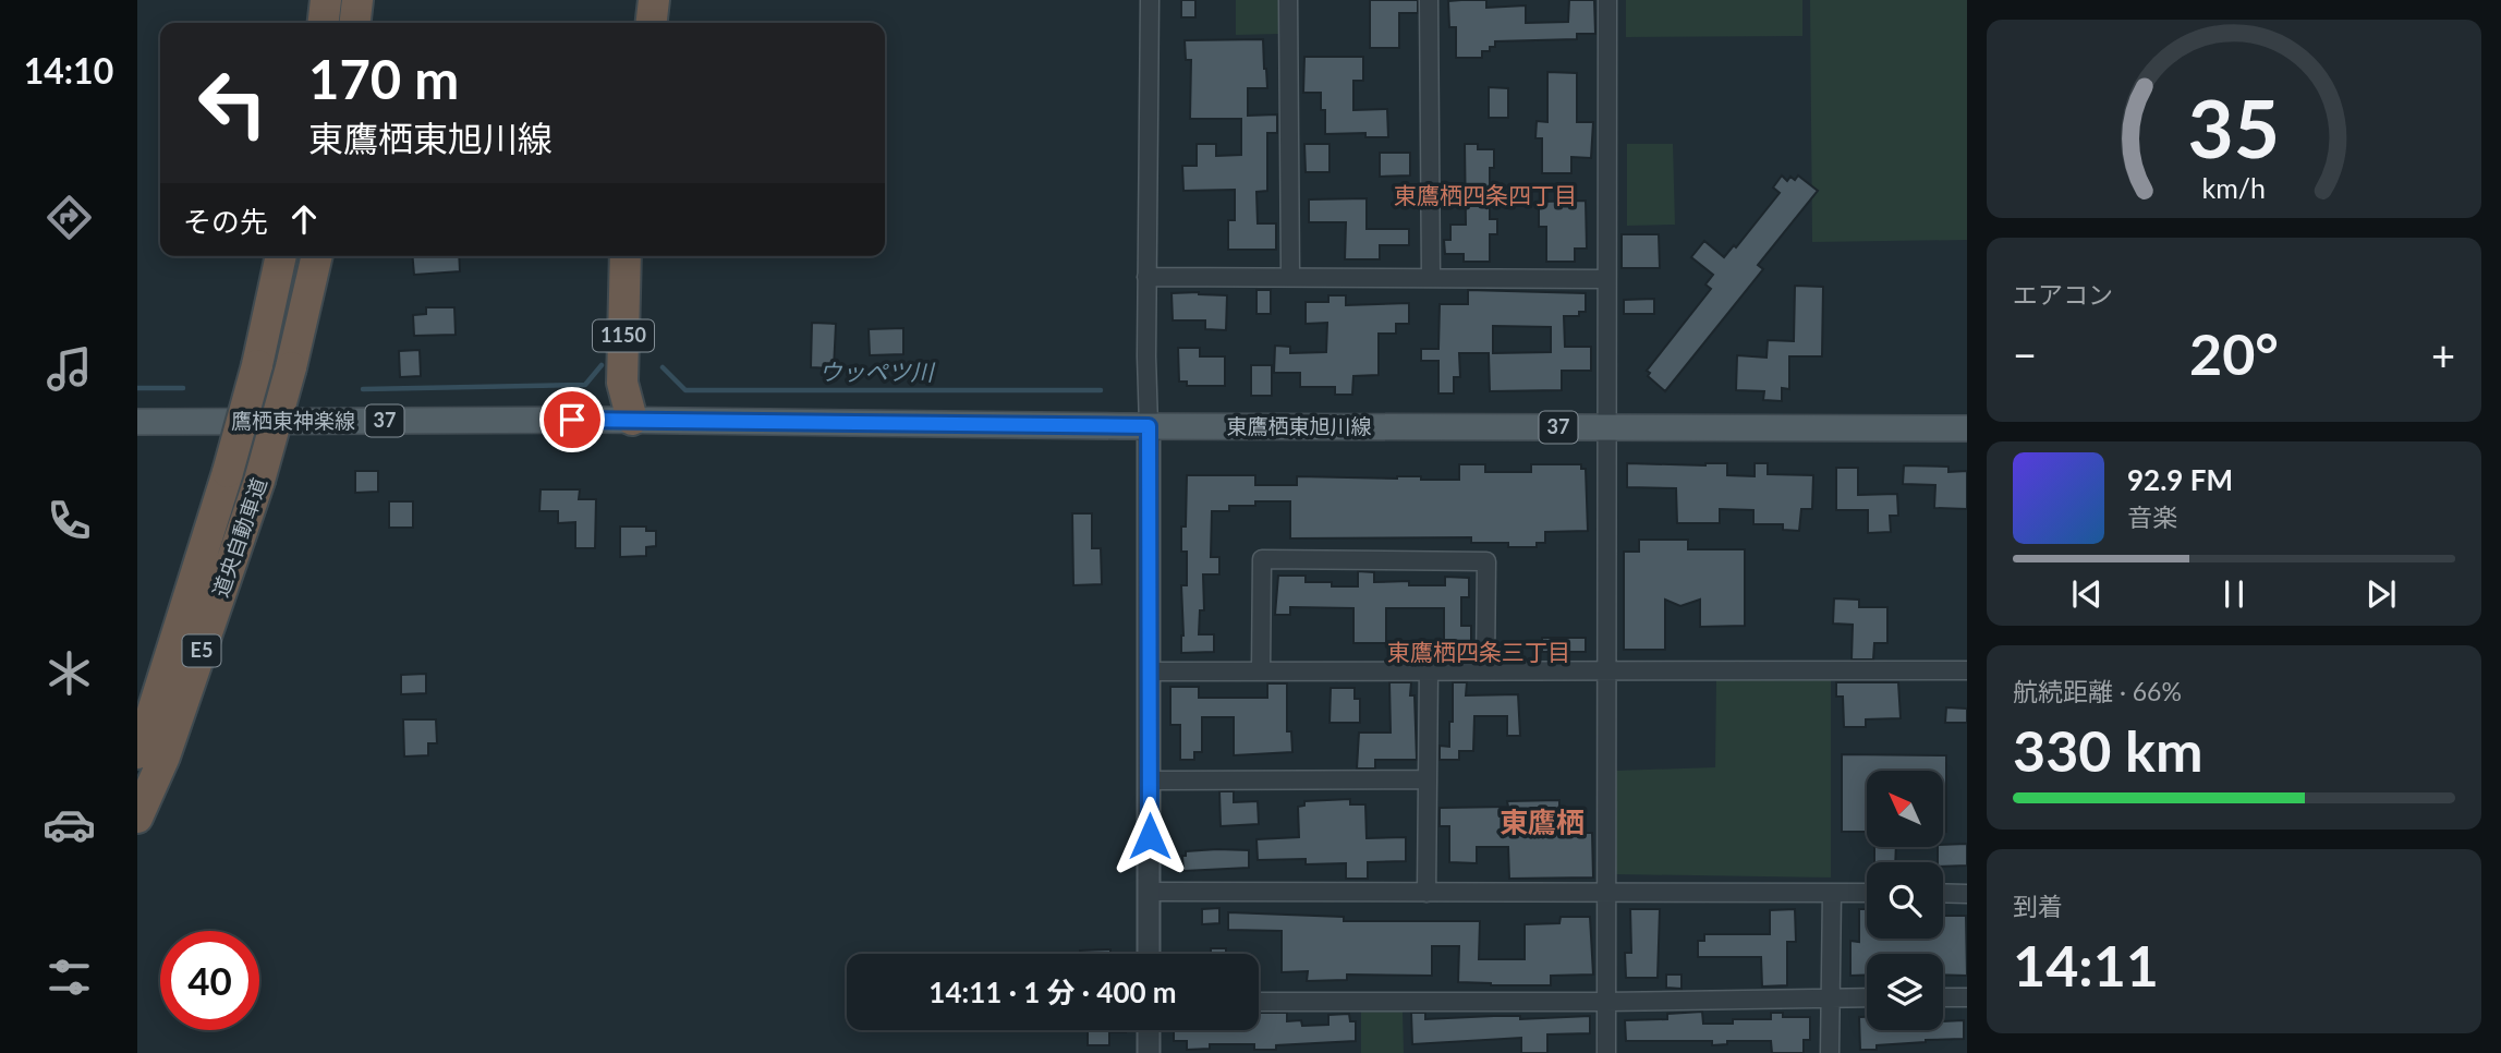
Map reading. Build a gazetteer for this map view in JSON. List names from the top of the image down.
{
  "streets": {
    "highway": ["1150", "道央自動車道", "E5"],
    "main road": ["鷹栖東神楽線", "37", "東鷹栖東旭川線"]
  },
  "crossings": [
    ["1150", "鷹栖東神楽線"],
    ["1150", "東鷹栖東旭川線"],
    ["鷹栖東神楽線", "東鷹栖東旭川線"]
  ],
  "districts": ["東鷹栖四条四丁目", "東鷹栖四条三丁目", "東鷹栖"],
  "water": ["ウッペツ川"],
  "north": "top left",
  "page": {
    "tabs": "14:10",
    "turn": ["170 m", "東鷹栖東旭川線"],
    "then": "その先",
    "tile": [
      "エアコン",
      ["航続距離 · 66%", "330 km"],
      ["到着", "14:11"]
    ],
    "heat": ["−", "20°", "+"],
    "song": ["92.9 FM", "音楽"],
    "limit": "40",
    "trip": "14:11 · 1 分 · 400 m",
    "gauge": ["35", "km/h"]
  }
}
